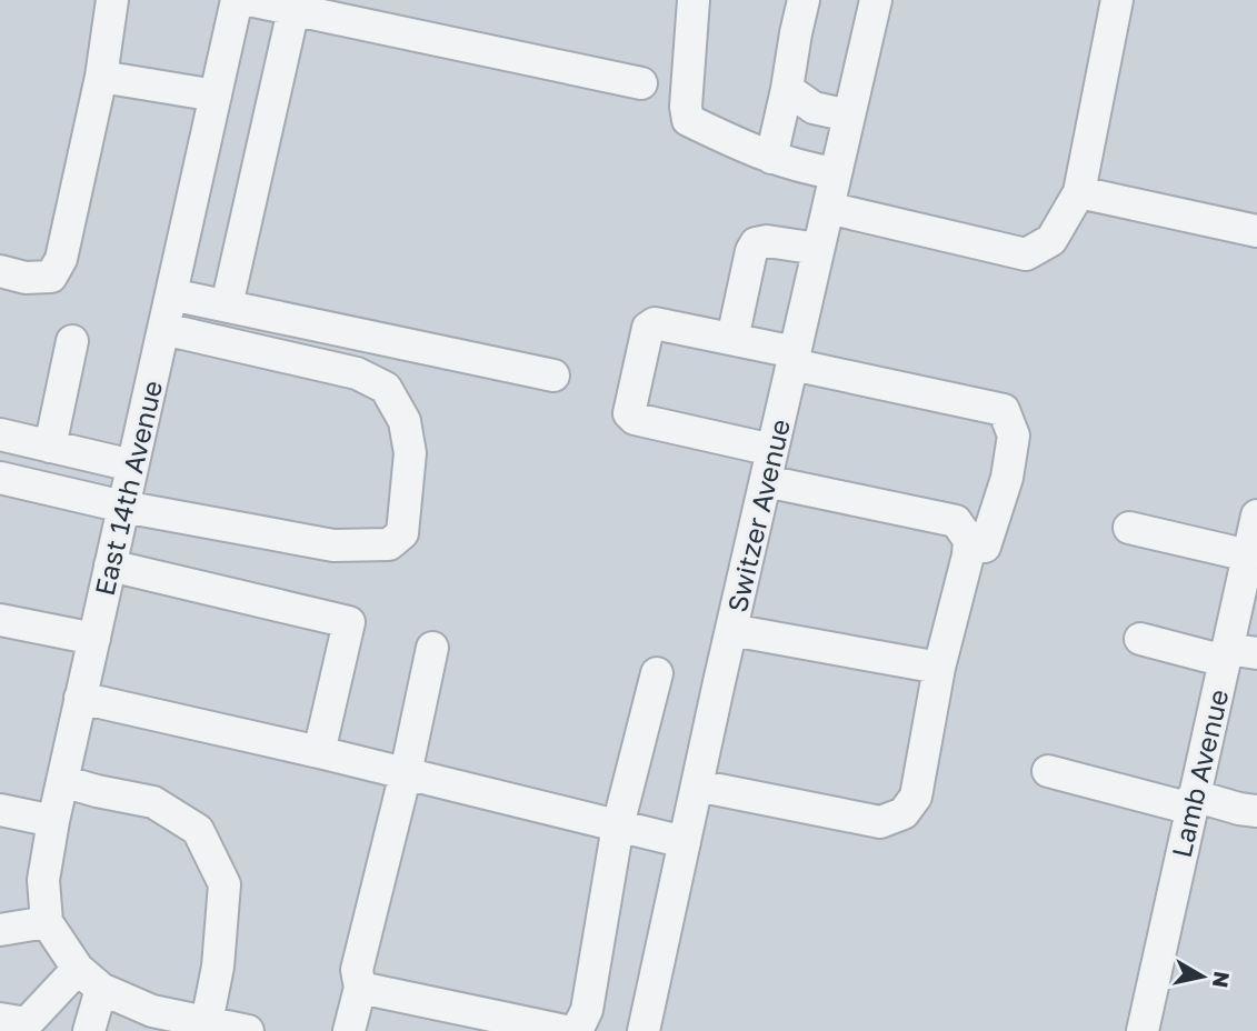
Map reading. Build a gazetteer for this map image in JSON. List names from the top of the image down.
{
  "streets": {
    "street": ["East 14th Avenue", "Switzer Avenue", "Lamb Avenue"]
  },
  "north": "right"
}
